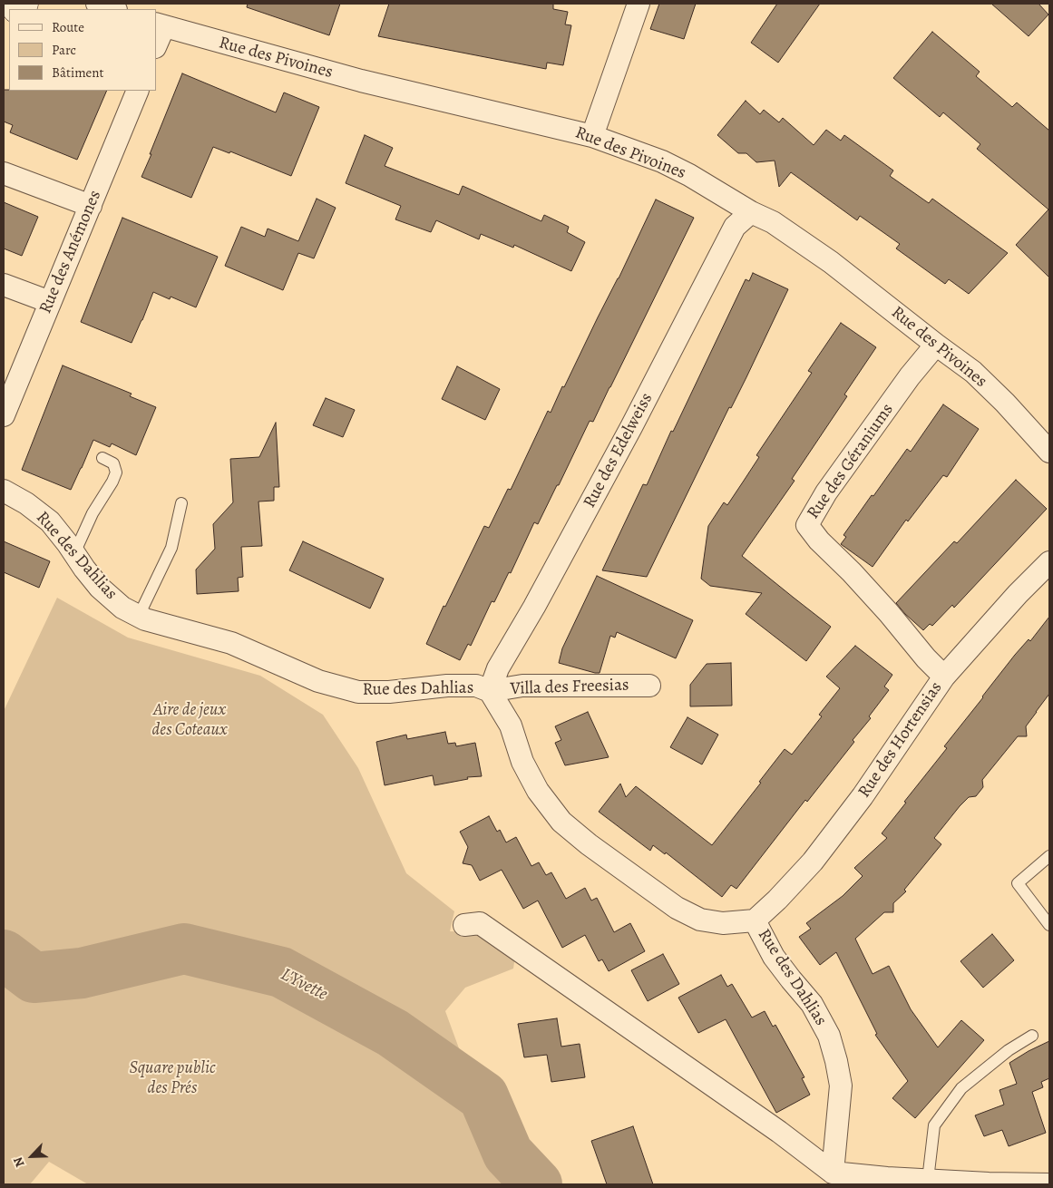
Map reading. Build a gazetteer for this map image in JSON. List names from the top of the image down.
{
  "streets": {
    "street": [
      "Rue des Pivoines",
      "Rue des Anémones",
      "Rue des Edelweiss",
      "Rue des Géraniums",
      "Rue des Dahlias",
      "Villa des Freesias",
      "Rue des Hortensias"
    ]
  },
  "crossings": [
    ["Rue des Pivoines", "Rue des Edelweiss"],
    ["Rue des Pivoines", "Rue des Géraniums"],
    ["Rue des Edelweiss", "Rue des Dahlias"],
    ["Rue des Edelweiss", "Villa des Freesias"],
    ["Rue des Géraniums", "Rue des Hortensias"],
    ["Rue des Dahlias", "Villa des Freesias"],
    ["Rue des Dahlias", "Rue des Hortensias"]
  ],
  "water": ["L'Yvette"],
  "parks": ["Aire de jeux des Coteaux", "Square public des Prés"],
  "legend": ["Route", "Parc", "Bâtiment"],
  "north": "bottom left"
}
